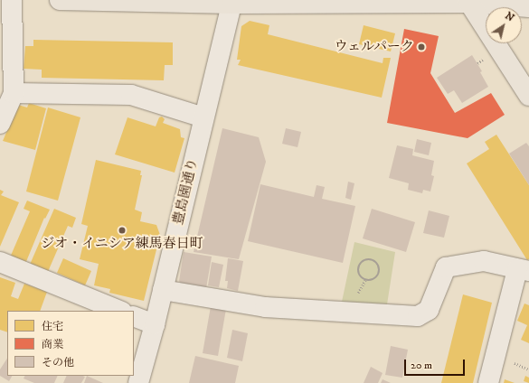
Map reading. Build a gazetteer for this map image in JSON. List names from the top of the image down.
{
  "streets": {
    "street": ["豊島園通り"]
  },
  "places": ["ウェルパーク", "ジオ・イニシア練馬春日町"],
  "legend": ["住宅", "商業", "その他"],
  "scale_bar": "20 m",
  "north": "top right"
}
